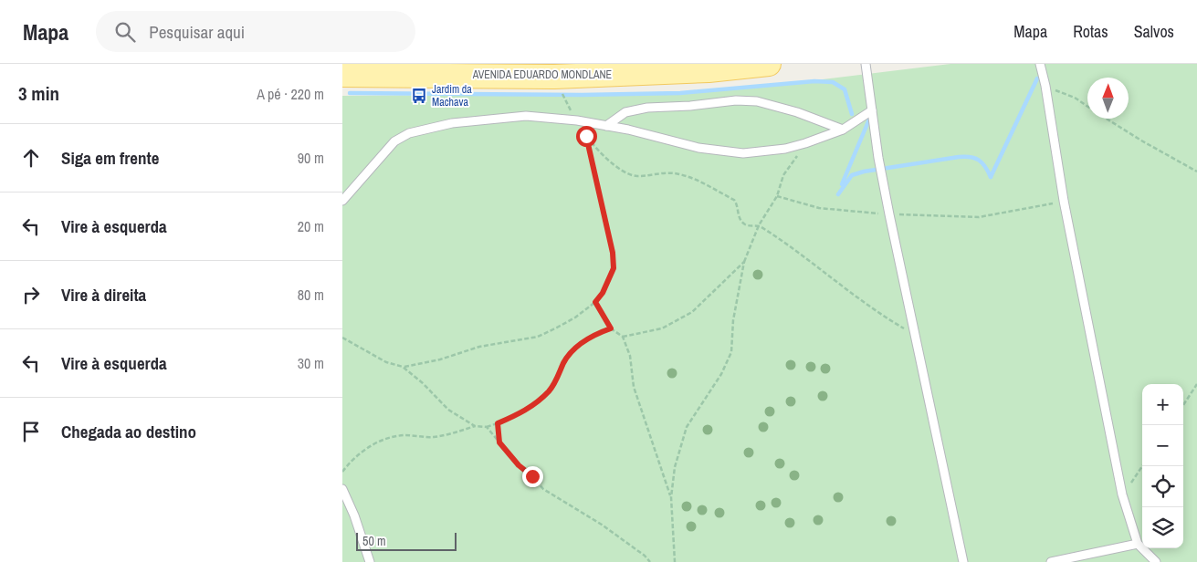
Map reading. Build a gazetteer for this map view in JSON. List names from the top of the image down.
{
  "streets": {
    "main road": ["AVENIDA EDUARDO MONDLANE"]
  },
  "places": {
    "bus stop": ["Jardim da Machava"]
  },
  "scale_bar": "50 m",
  "north": "top",
  "page": {
    "header": "Mapa",
    "search": "Pesquisar aqui",
    "nav": ["Mapa", "Rotas", "Salvos"],
    "heading": ["3 min", "A pé · 220 m"],
    "list": [
      ["Siga em frente", "90 m"],
      ["Vire à esquerda", "20 m"],
      ["Vire à direita", "80 m"],
      ["Vire à esquerda", "30 m"],
      "Chegada ao destino"
    ],
    "map_buttons": ["+", "−"],
    "scale": "50 m"
  }
}
